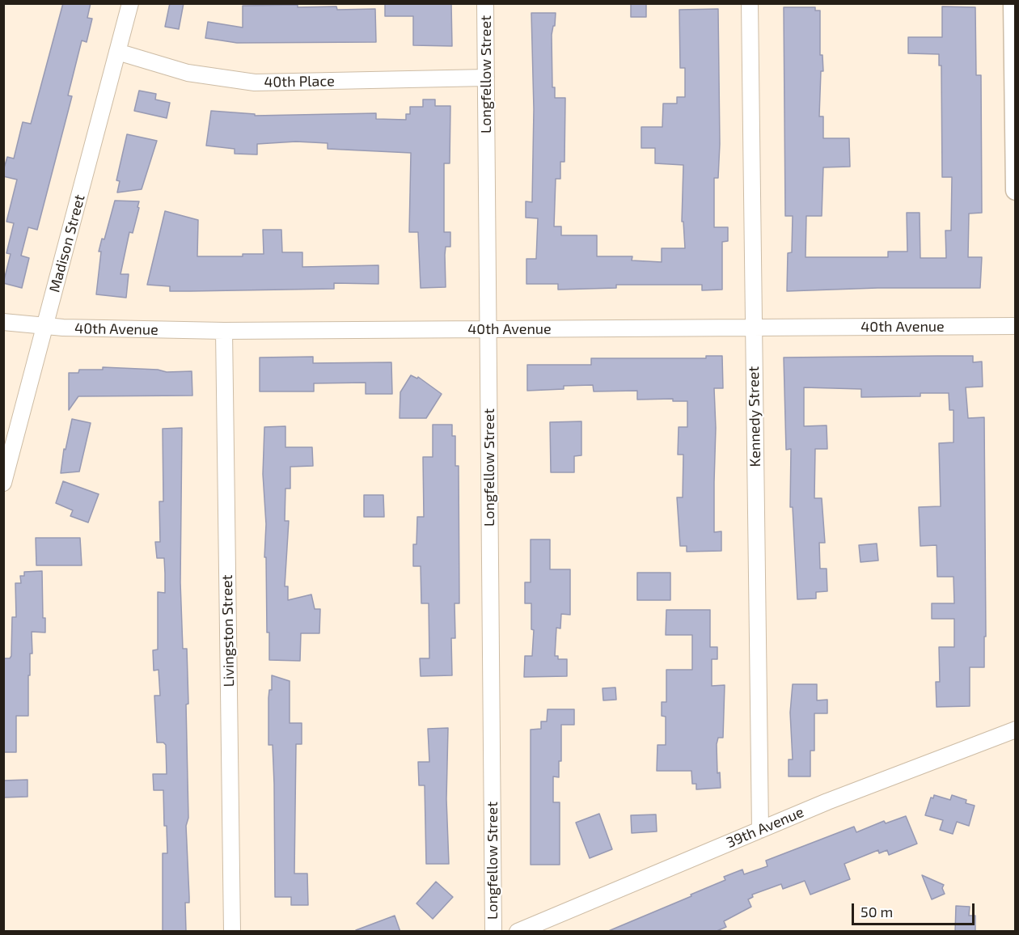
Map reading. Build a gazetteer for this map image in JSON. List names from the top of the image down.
{
  "streets": {
    "street": [
      "Longfellow Street",
      "40th Place",
      "Madison Street",
      "40th Avenue",
      "Kennedy Street",
      "Livingston Street",
      "39th Avenue"
    ]
  },
  "crossings": [
    ["Longfellow Street", "40th Place"],
    ["Longfellow Street", "40th Avenue"],
    ["40th Place", "Madison Street"],
    ["Madison Street", "40th Avenue"],
    ["40th Avenue", "Kennedy Street"],
    ["40th Avenue", "Livingston Street"],
    ["Kennedy Street", "39th Avenue"]
  ],
  "scale_bar": "50 m"
}
